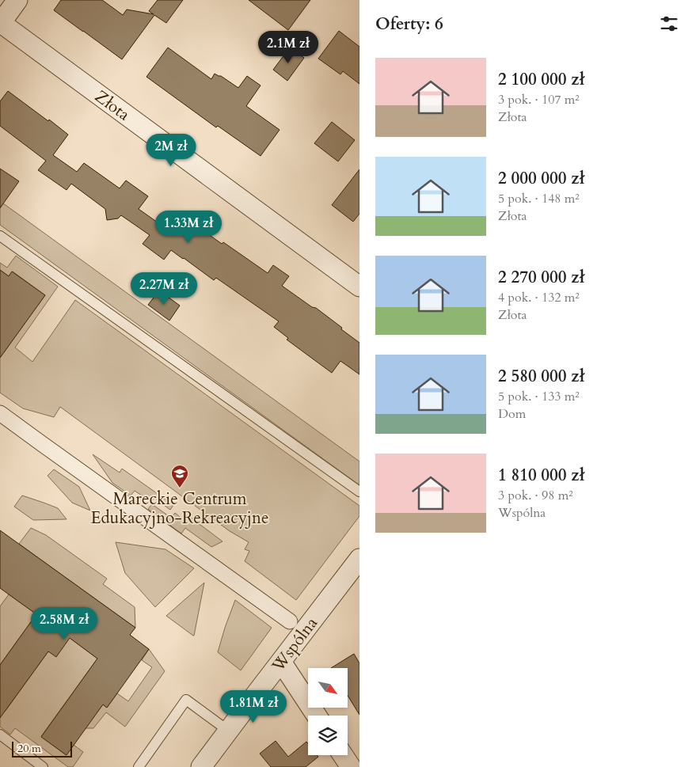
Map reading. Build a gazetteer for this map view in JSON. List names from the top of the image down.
{
  "streets": {
    "street": ["Złota", "Wspólna"]
  },
  "places": {
    "school or university": ["Mareckie Centrum Edukacyjno-Rekreacyjne"]
  },
  "scale_bar": "20 m",
  "north": "bottom right",
  "page": {
    "heading": "Oferty: 6",
    "price": [
      "2.1M zł",
      "2M zł",
      "1.33M zł",
      "2.27M zł",
      "2.58M zł",
      "1.81M zł"
    ],
    "list": [
      {
        "name": "2 100 000 zł",
        "note": "3 pok. · 107 m² · Złota"
      },
      {
        "name": "2 000 000 zł",
        "note": "5 pok. · 148 m² · Złota"
      },
      {
        "name": "2 270 000 zł",
        "note": "4 pok. · 132 m² · Złota"
      },
      {
        "name": "2 580 000 zł",
        "note": "5 pok. · 133 m² · Dom"
      },
      {
        "name": "1 810 000 zł",
        "note": "3 pok. · 98 m² · Wspólna"
      }
    ],
    "scale": "20 m"
  }
}
